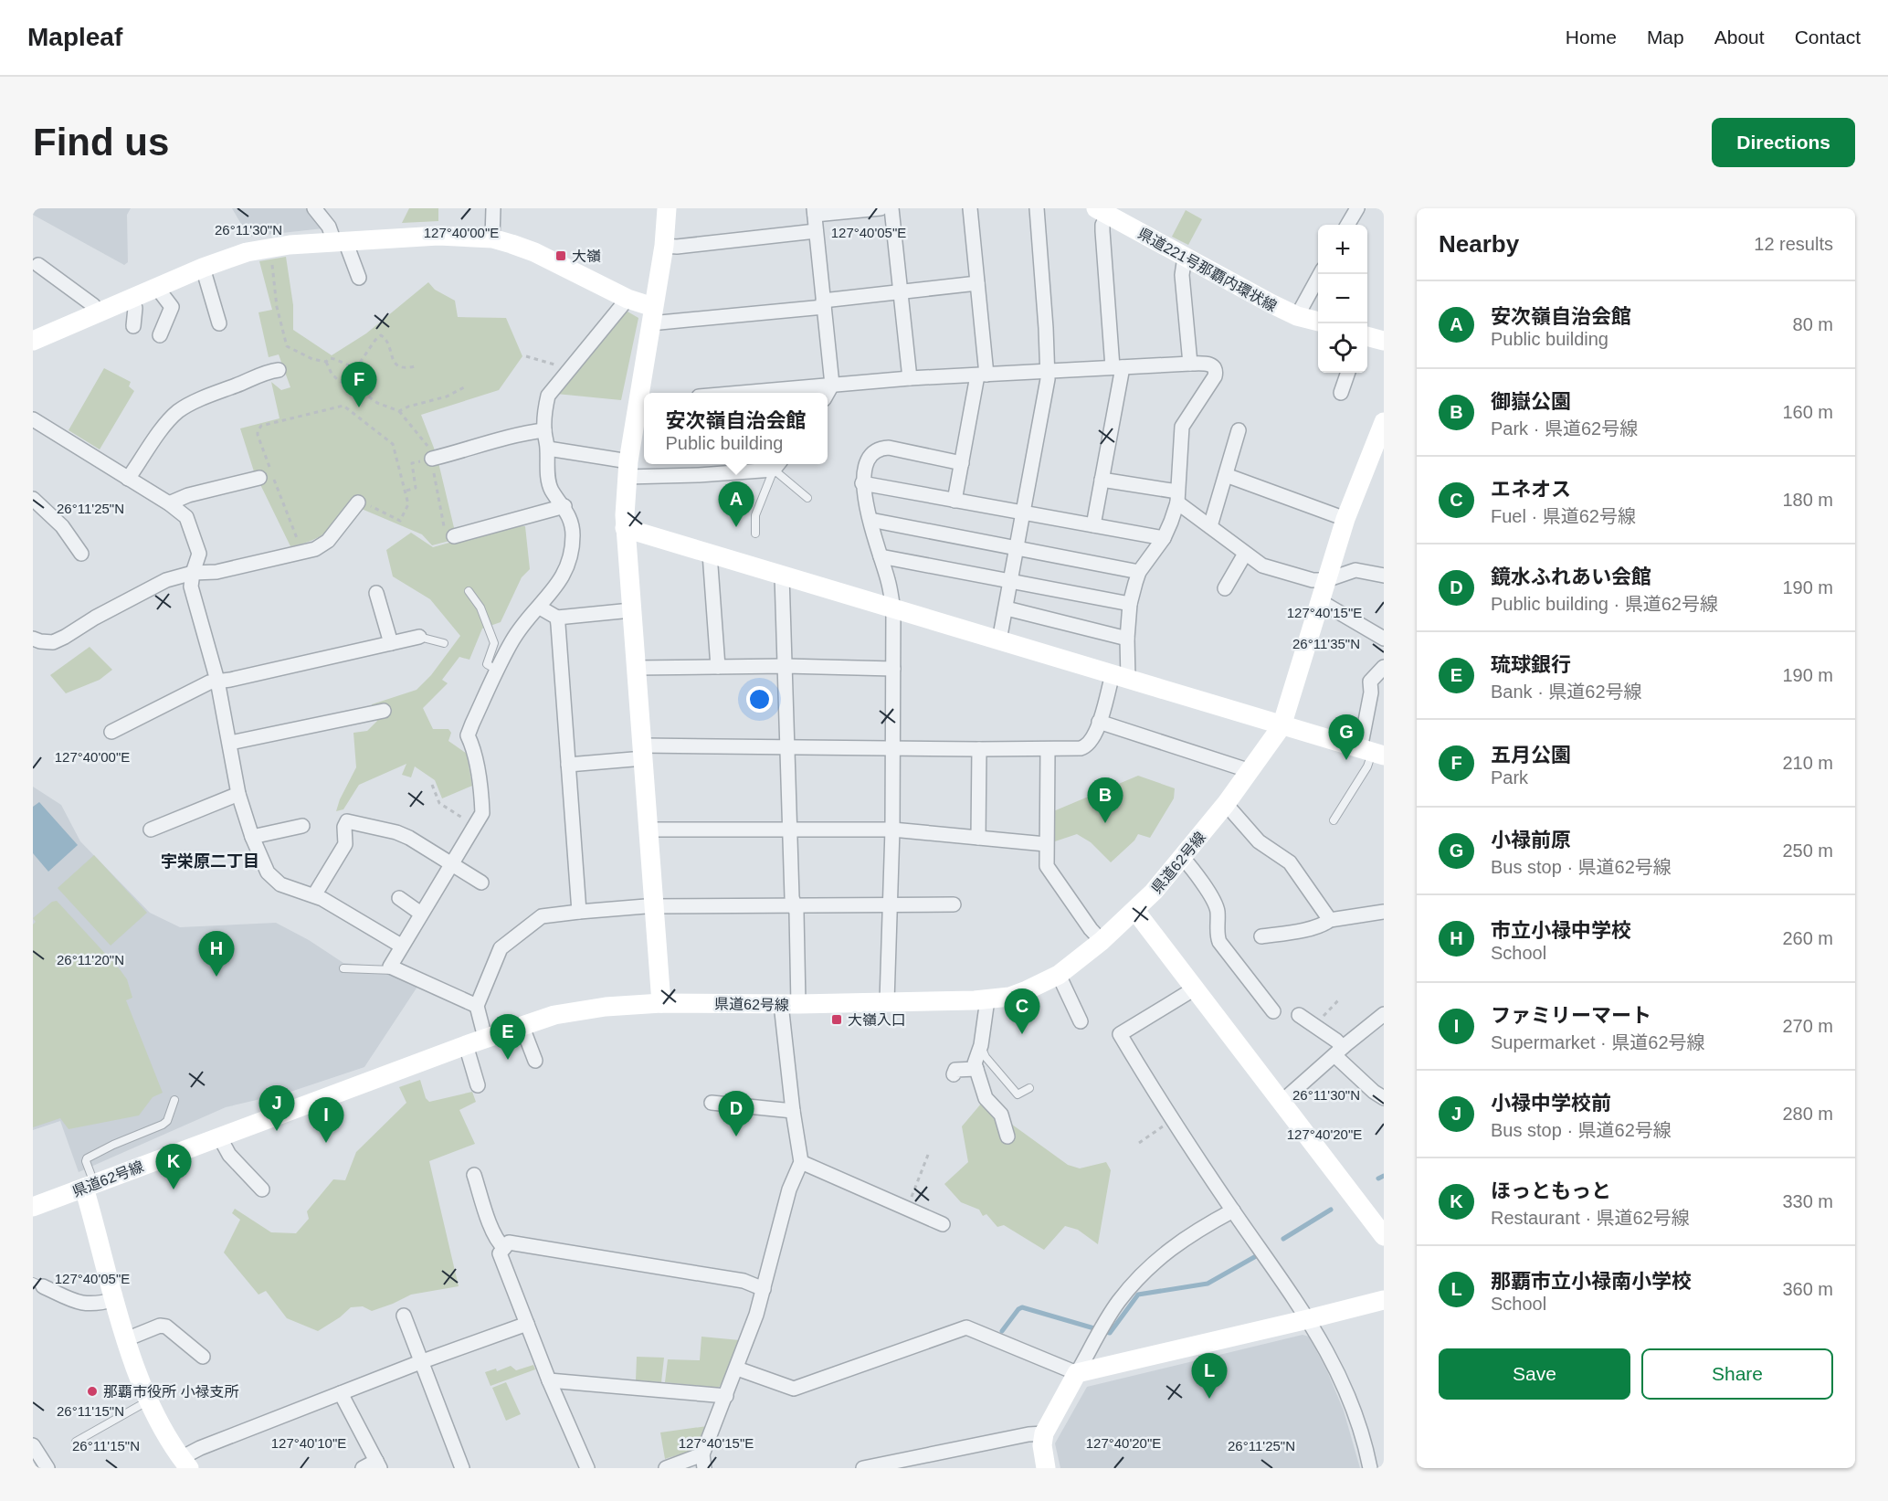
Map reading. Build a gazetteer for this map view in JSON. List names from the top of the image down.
{
  "streets": {
    "street": ["県道221号那覇内環状線", "県道62号線"]
  },
  "districts": ["宇栄原二丁目"],
  "places": {
    "transit": ["大嶺", "大嶺入口"],
    "other": ["那覇市役所 小禄支所"]
  },
  "page": {
    "header": "Mapleaf",
    "nav": [
      "Home",
      "Map",
      "About",
      "Contact"
    ],
    "buttons": [
      "Directions",
      ["Save", "Share"]
    ],
    "title": "Find us",
    "heading": ["Nearby", "12 results"],
    "map_buttons": ["+", "−"],
    "list": [
      {
        "mark": "A",
        "name": "安次嶺自治会館",
        "note": "Public building",
        "value": "80 m"
      },
      {
        "mark": "B",
        "name": "御嶽公園",
        "note": "Park · 県道62号線",
        "value": "160 m"
      },
      {
        "mark": "C",
        "name": "エネオス",
        "note": "Fuel · 県道62号線",
        "value": "180 m"
      },
      {
        "mark": "D",
        "name": "鏡水ふれあい会館",
        "note": "Public building · 県道62号線",
        "value": "190 m"
      },
      {
        "mark": "E",
        "name": "琉球銀行",
        "note": "Bank · 県道62号線",
        "value": "190 m"
      },
      {
        "mark": "F",
        "name": "五月公園",
        "note": "Park",
        "value": "210 m"
      },
      {
        "mark": "G",
        "name": "小禄前原",
        "note": "Bus stop · 県道62号線",
        "value": "250 m"
      },
      {
        "mark": "H",
        "name": "市立小禄中学校",
        "note": "School",
        "value": "260 m"
      },
      {
        "mark": "I",
        "name": "ファミリーマート",
        "note": "Supermarket · 県道62号線",
        "value": "270 m"
      },
      {
        "mark": "J",
        "name": "小禄中学校前",
        "note": "Bus stop · 県道62号線",
        "value": "280 m"
      },
      {
        "mark": "K",
        "name": "ほっともっと",
        "note": "Restaurant · 県道62号線",
        "value": "330 m"
      },
      {
        "mark": "L",
        "name": "那覇市立小禄南小学校",
        "note": "School",
        "value": "360 m"
      }
    ],
    "pins": [
      "F",
      "A",
      "G",
      "B",
      "H",
      "C",
      "E",
      "J",
      "D",
      "I",
      "K",
      "L"
    ],
    "popup": ["安次嶺自治会館", "Public building"]
  },
  "coordinates": [
    "26°11'30\"N",
    "127°40'00\"E",
    "127°40'05\"E",
    "26°11'25\"N",
    "127°40'15\"E",
    "26°11'35\"N",
    "26°11'20\"N",
    "127°40'20\"E",
    "26°11'15\"N",
    "127°40'10\"E"
  ]
}
